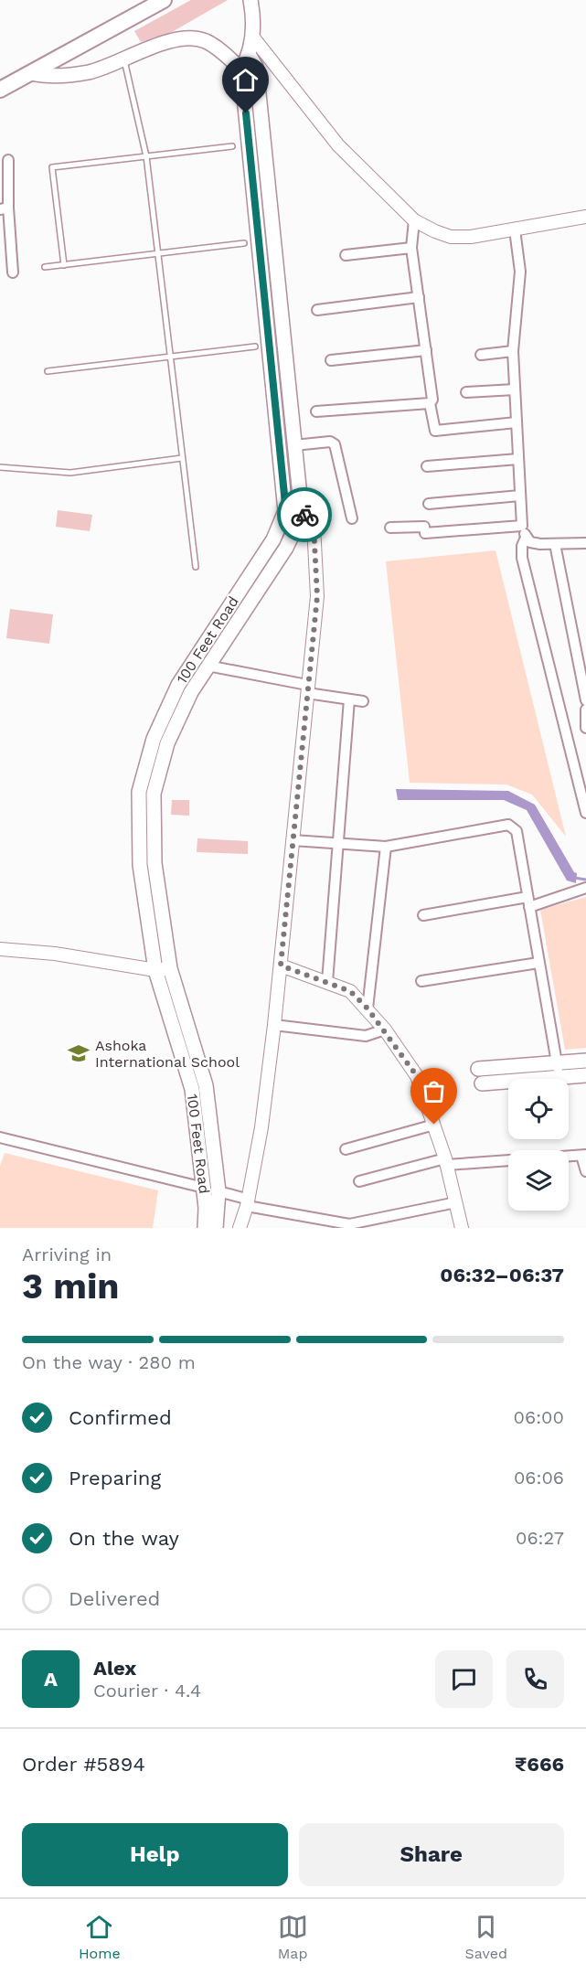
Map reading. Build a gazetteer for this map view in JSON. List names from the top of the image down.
{
  "streets": {
    "main road": ["100 Feet Road"]
  },
  "places": {
    "school or university": ["Ashoka International School"]
  },
  "page": {
    "heading": ["3 min", "Arriving in", "06:32–06:37"],
    "panel": [
      "Alex",
      "Courier · 4.4",
      "Order #5894",
      "₹666"
    ],
    "bar": "On the way · 280 m",
    "list": [
      ["Confirmed", "06:00"],
      ["Preparing", "06:06"],
      ["On the way", "06:27"],
      "Delivered"
    ],
    "round": "A",
    "buttons": ["Help", "Share"],
    "tabs": ["Home", "Map", "Saved"]
  }
}
